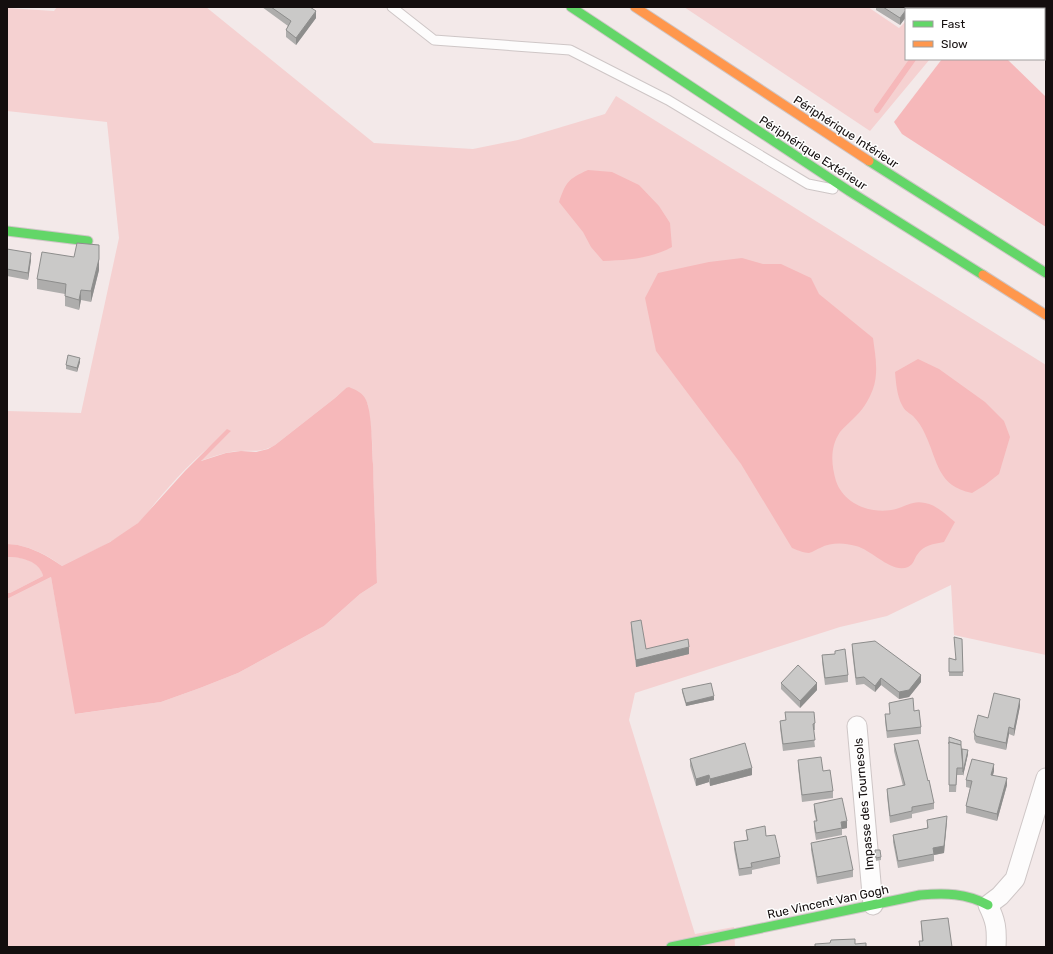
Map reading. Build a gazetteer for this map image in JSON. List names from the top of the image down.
{
  "streets": {
    "main road": ["Périphérique Intérieur", "Périphérique Extérieur", "Rue Vincent Van Gogh"],
    "street": ["Impasse des Tournesols"]
  },
  "crossings": [
    ["Impasse des Tournesols", "Rue Vincent Van Gogh"]
  ],
  "legend": ["Fast", "Slow"]
}
